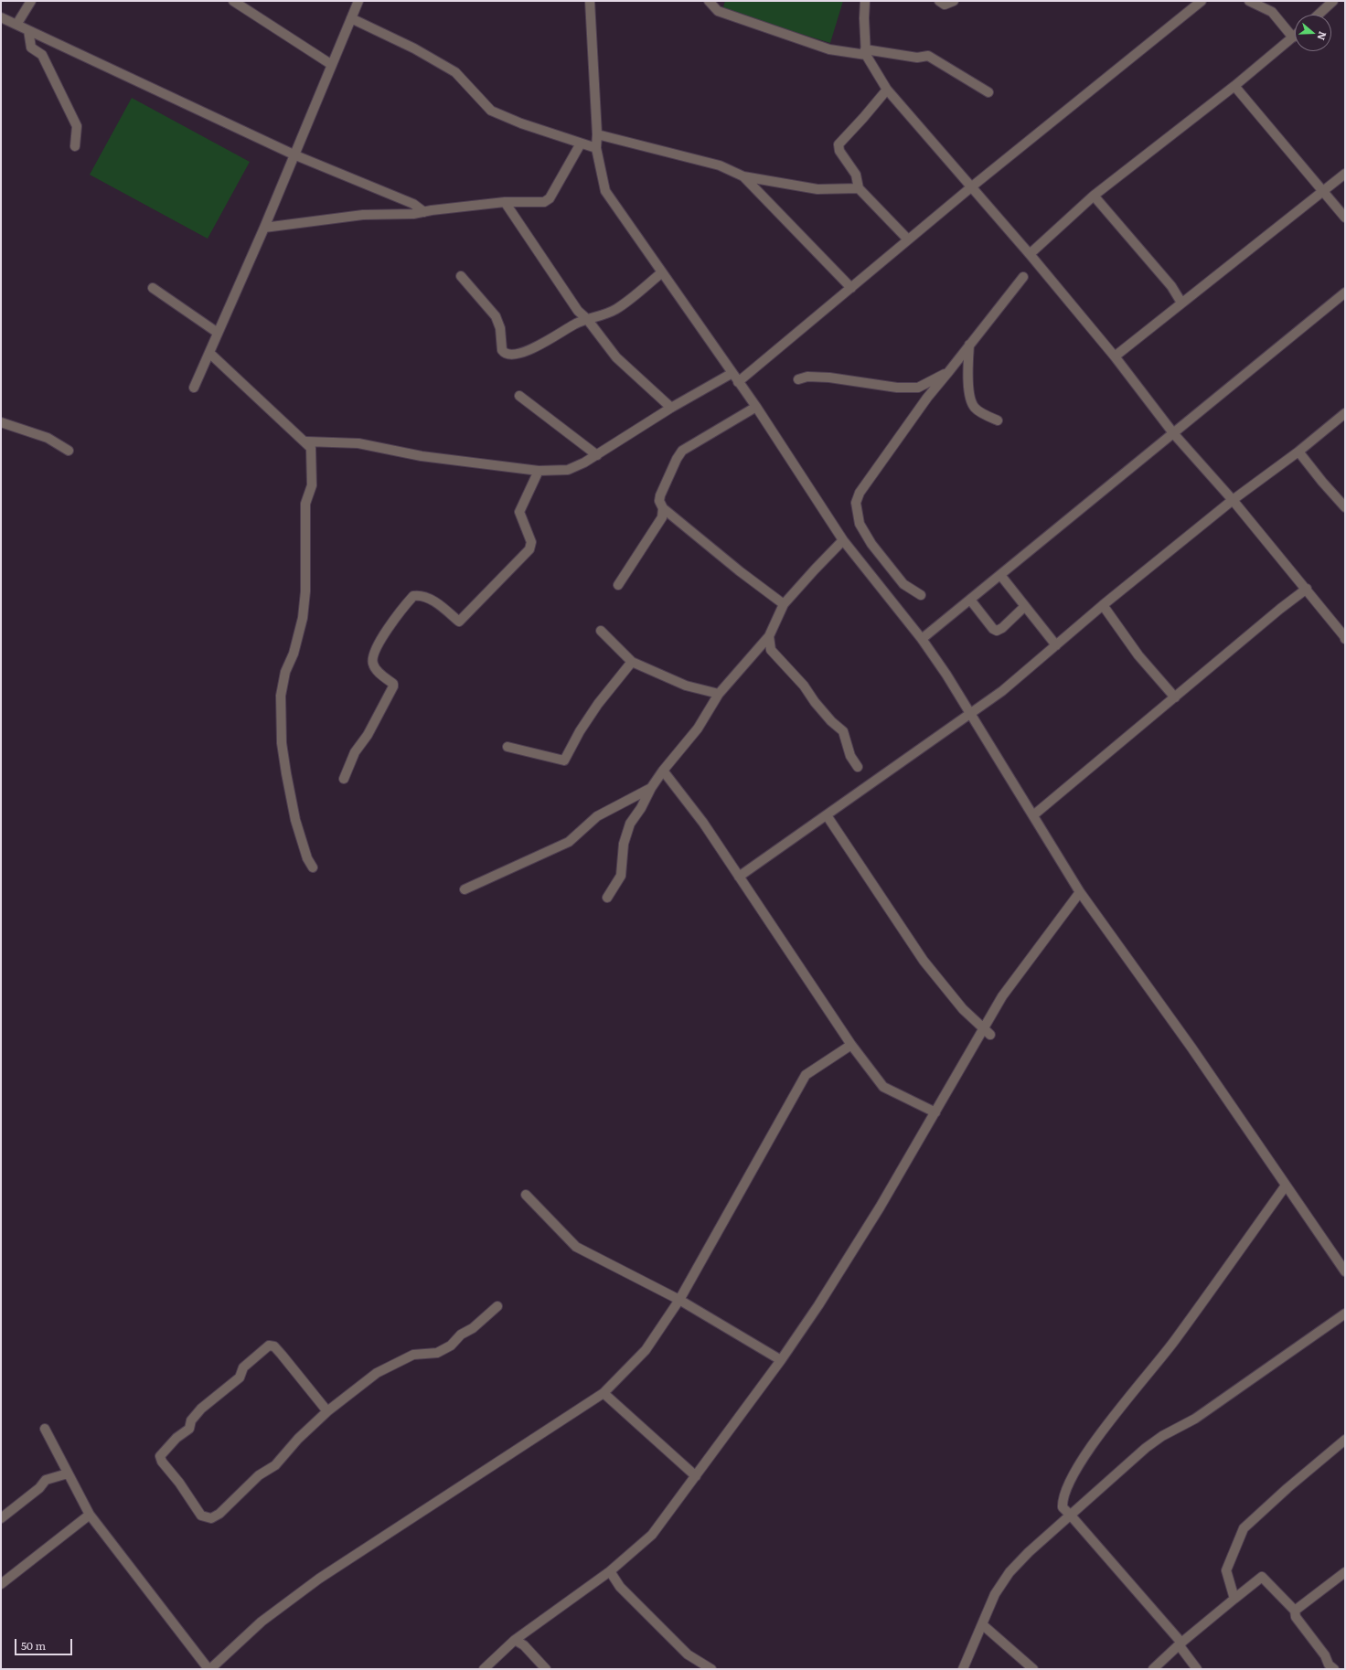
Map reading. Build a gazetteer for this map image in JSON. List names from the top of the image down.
{
  "scale_bar": "50 m",
  "north": "right"
}
